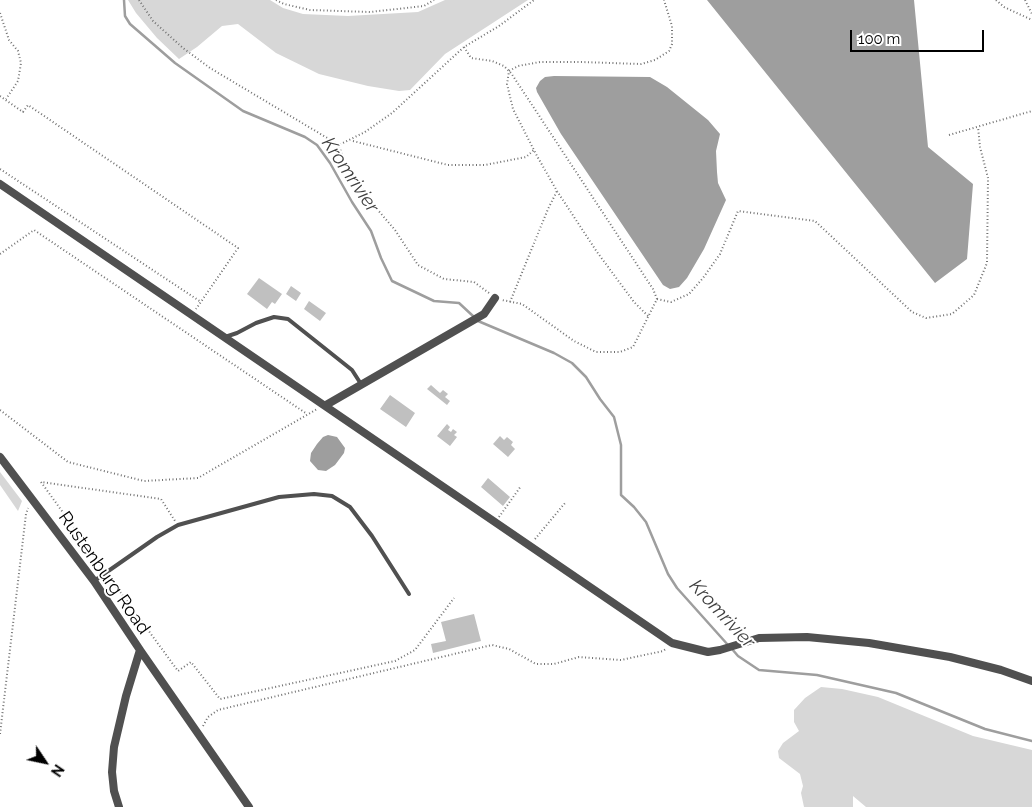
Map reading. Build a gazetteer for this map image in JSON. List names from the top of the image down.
{
  "streets": {
    "street": ["Rustenburg Road"]
  },
  "water": ["Kromrivier"],
  "scale_bar": "100 m",
  "north": "bottom right"
}
